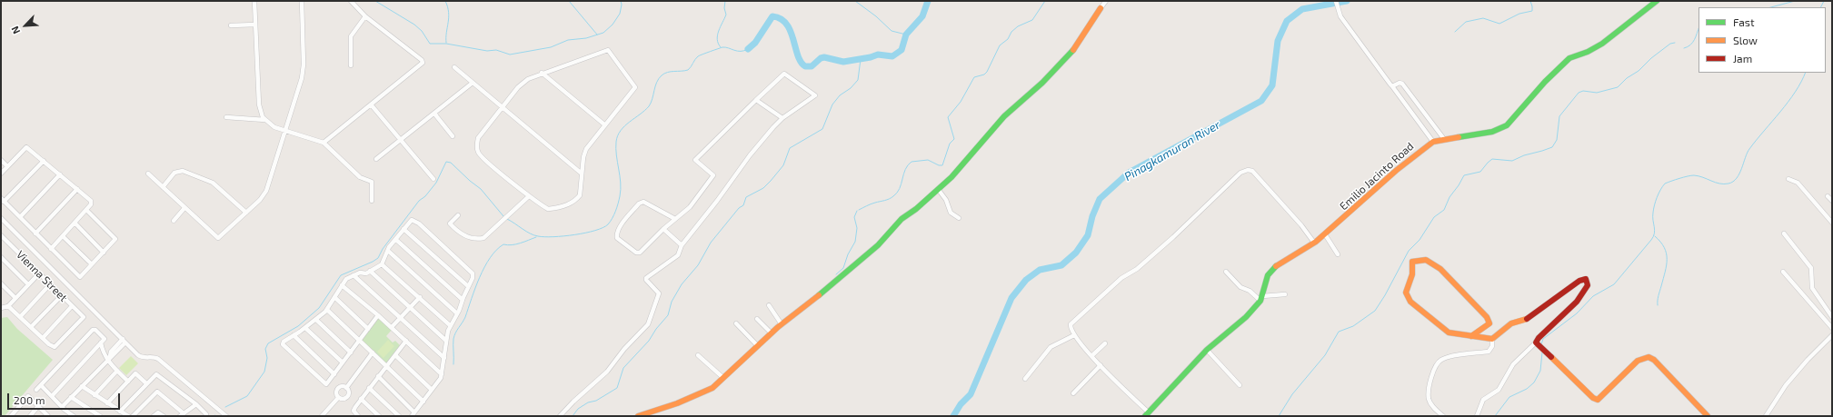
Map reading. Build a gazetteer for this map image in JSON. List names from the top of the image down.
{
  "streets": {
    "street": ["Emilio Jacinto Road", "Vienna Street"]
  },
  "water": ["Pinagkamuran River"],
  "legend": ["Fast", "Slow", "Jam"],
  "scale_bar": "200 m",
  "north": "bottom left"
}
